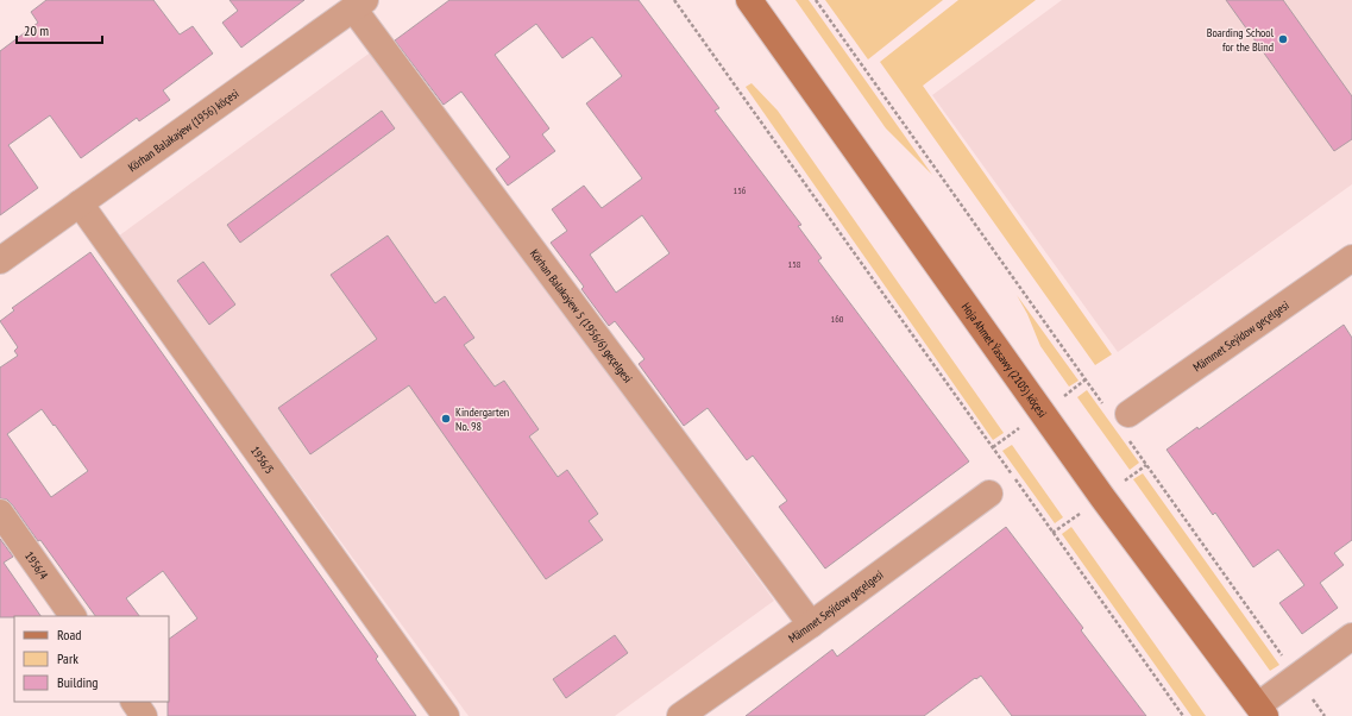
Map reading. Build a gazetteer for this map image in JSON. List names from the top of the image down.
{
  "streets": {
    "street": [
      "Körhan Balakaýew (1956) köçesi",
      "Körhan Balakaýew 5 (1956/6) geçelgesi",
      "Mämmet Seýidow geçelgesi",
      "Hoja Ahmet Ýasawy (2105) köçesi",
      "1956/5",
      "1956/4"
    ]
  },
  "crossings": [
    ["Körhan Balakaýew (1956) köçesi", "Körhan Balakaýew 5 (1956/6) geçelgesi"],
    ["Körhan Balakaýew (1956) köçesi", "1956/5"],
    ["Körhan Balakaýew 5 (1956/6) geçelgesi", "Mämmet Seýidow geçelgesi"]
  ],
  "places": ["Boarding School for the Blind", "Kindergarten No. 98"],
  "house_numbers": ["156", "158", "160"],
  "legend": ["Road", "Park", "Building"],
  "scale_bar": "20 m"
}
